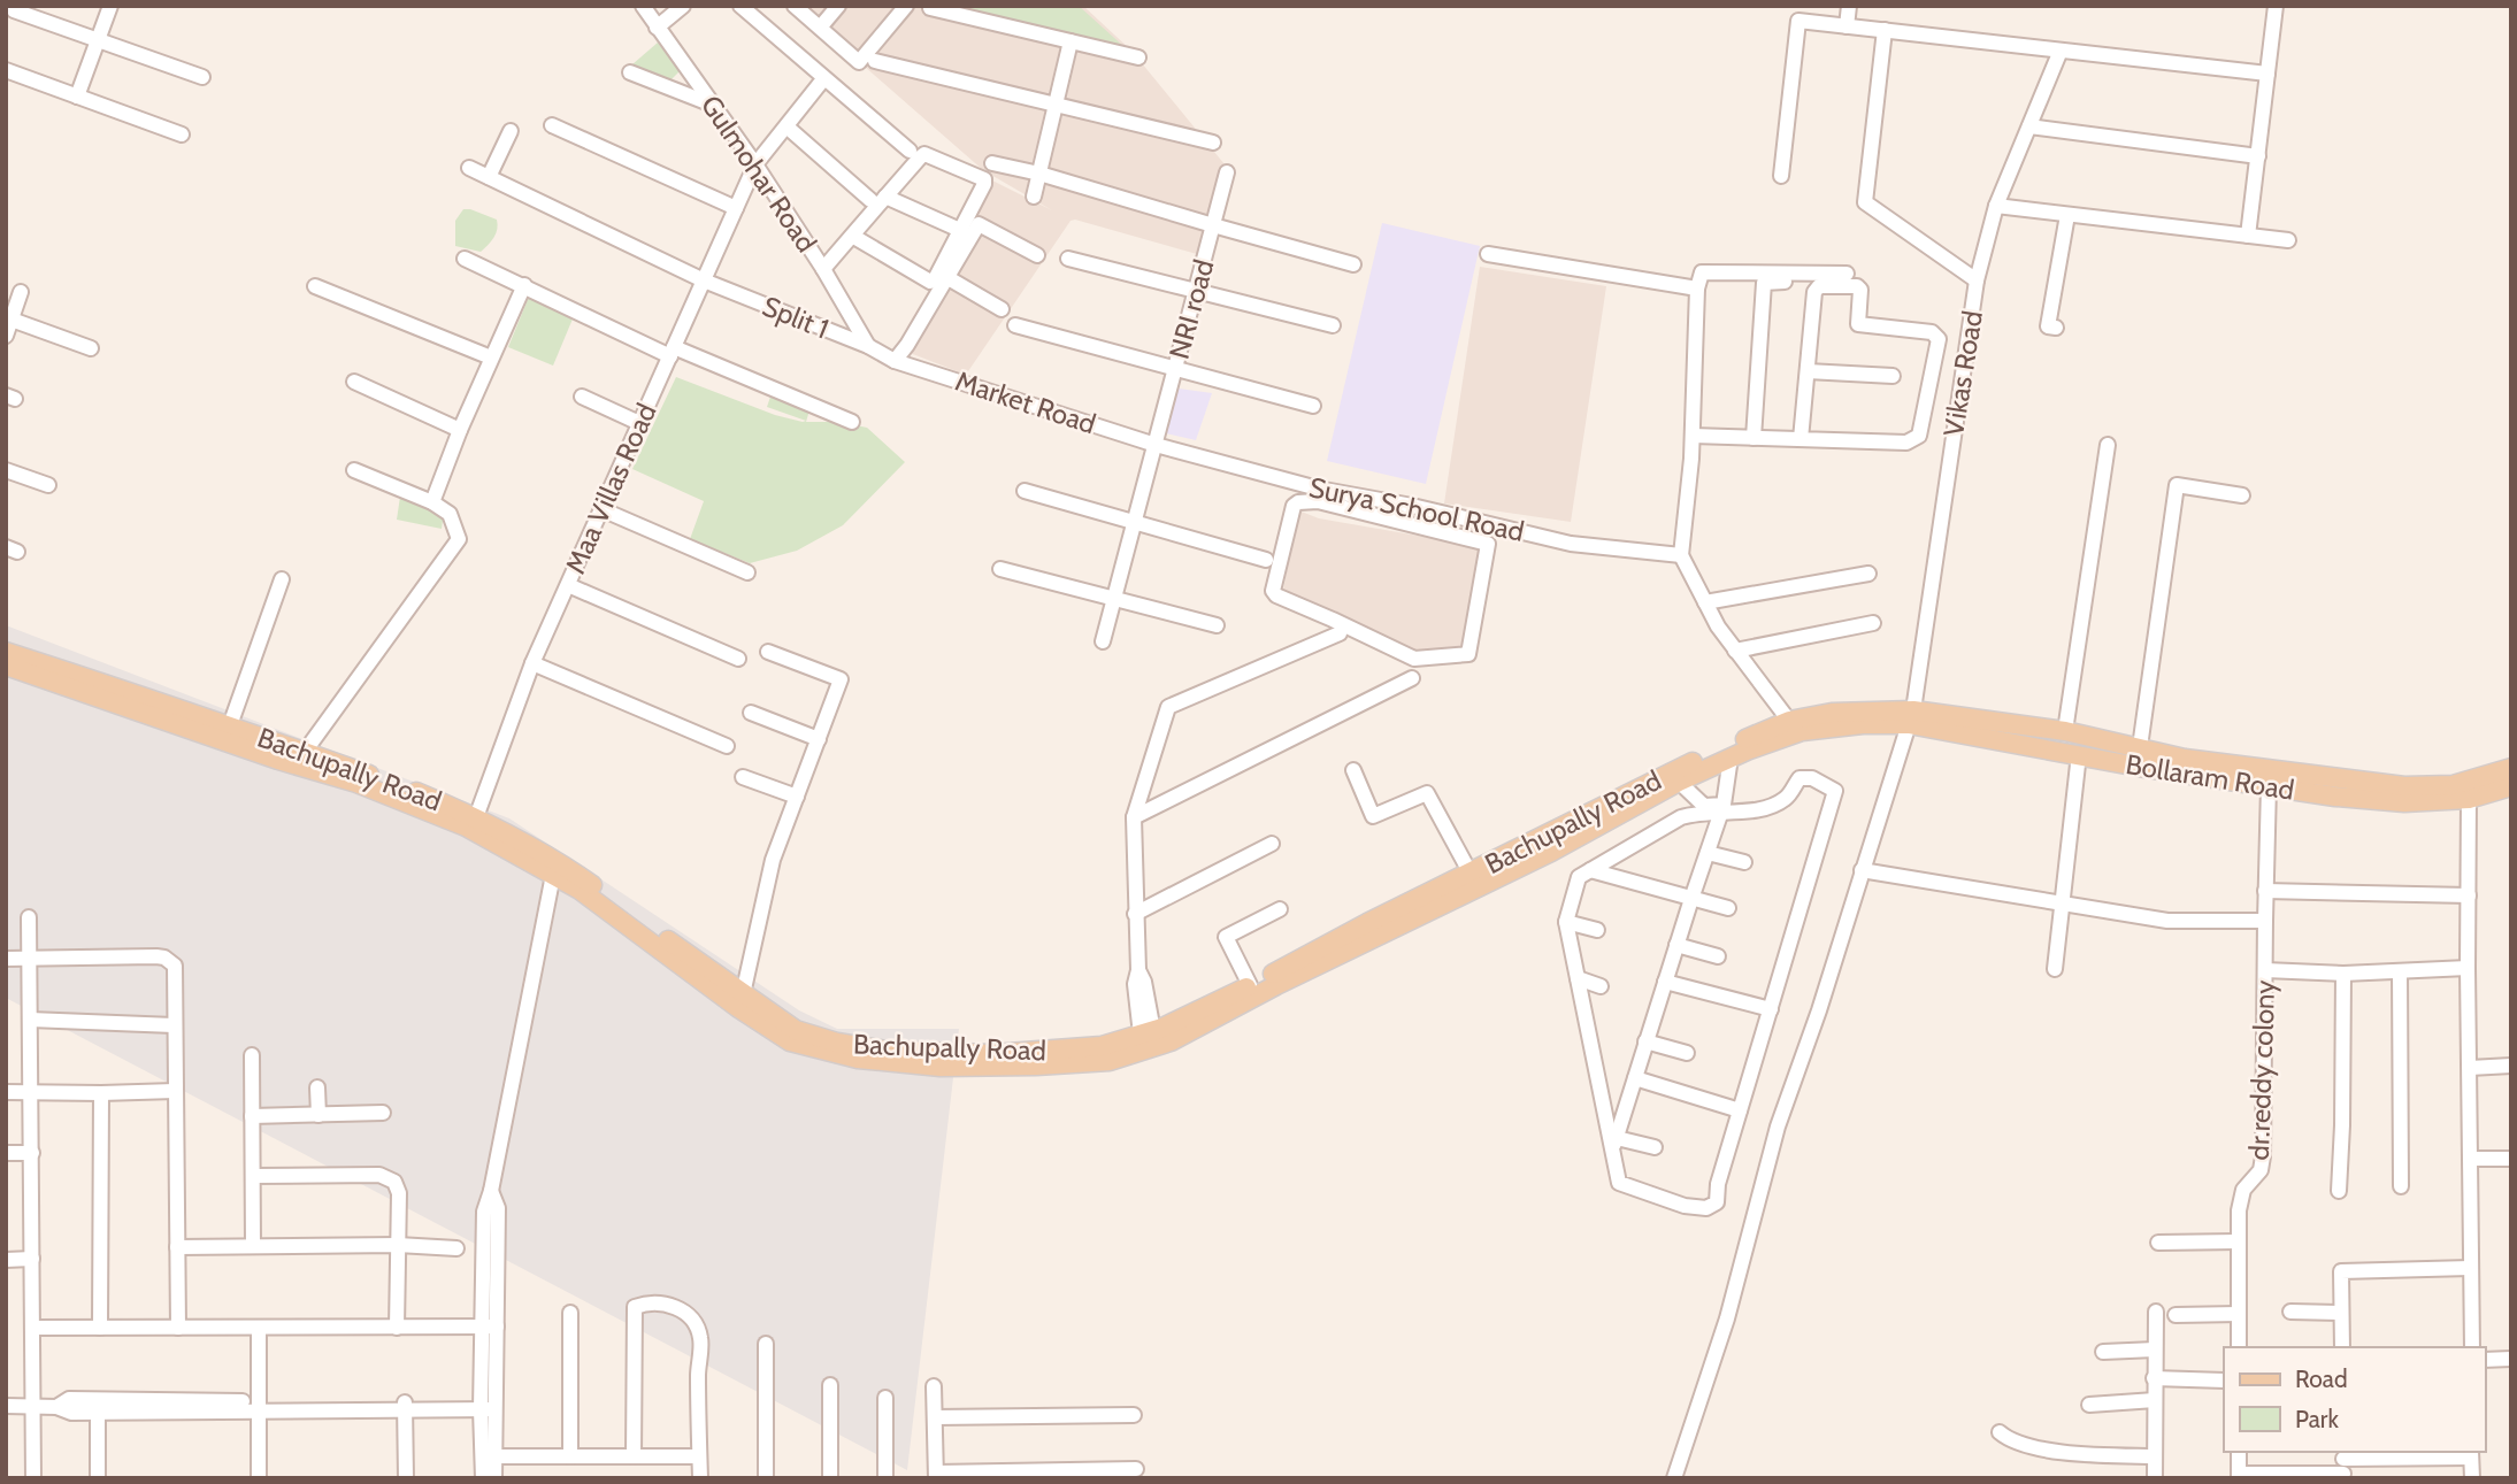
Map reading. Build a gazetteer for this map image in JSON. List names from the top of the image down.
{
  "streets": {
    "main road": ["Bachupally Road", "Bollaram Road"],
    "street": [
      "Gulmohar Road",
      "NRI road",
      "Split 1",
      "Vikas Road",
      "Market Road",
      "Maa Villas Road",
      "Surya School Road",
      "dr.reddy colony"
    ]
  },
  "crossings": [
    ["Gulmohar Road", "Split 1"],
    ["Gulmohar Road", "Maa Villas Road"],
    ["NRI road", "Market Road"],
    ["NRI road", "Surya School Road"],
    ["Split 1", "Market Road"],
    ["Split 1", "Maa Villas Road"],
    ["Vikas Road", "Bachupally Road"],
    ["Vikas Road", "Bollaram Road"],
    ["Market Road", "Surya School Road"],
    ["Maa Villas Road", "Bachupally Road"],
    ["Bachupally Road", "Bollaram Road"],
    ["Bollaram Road", "dr.reddy colony"]
  ],
  "legend": ["Road", "Park"]
}
